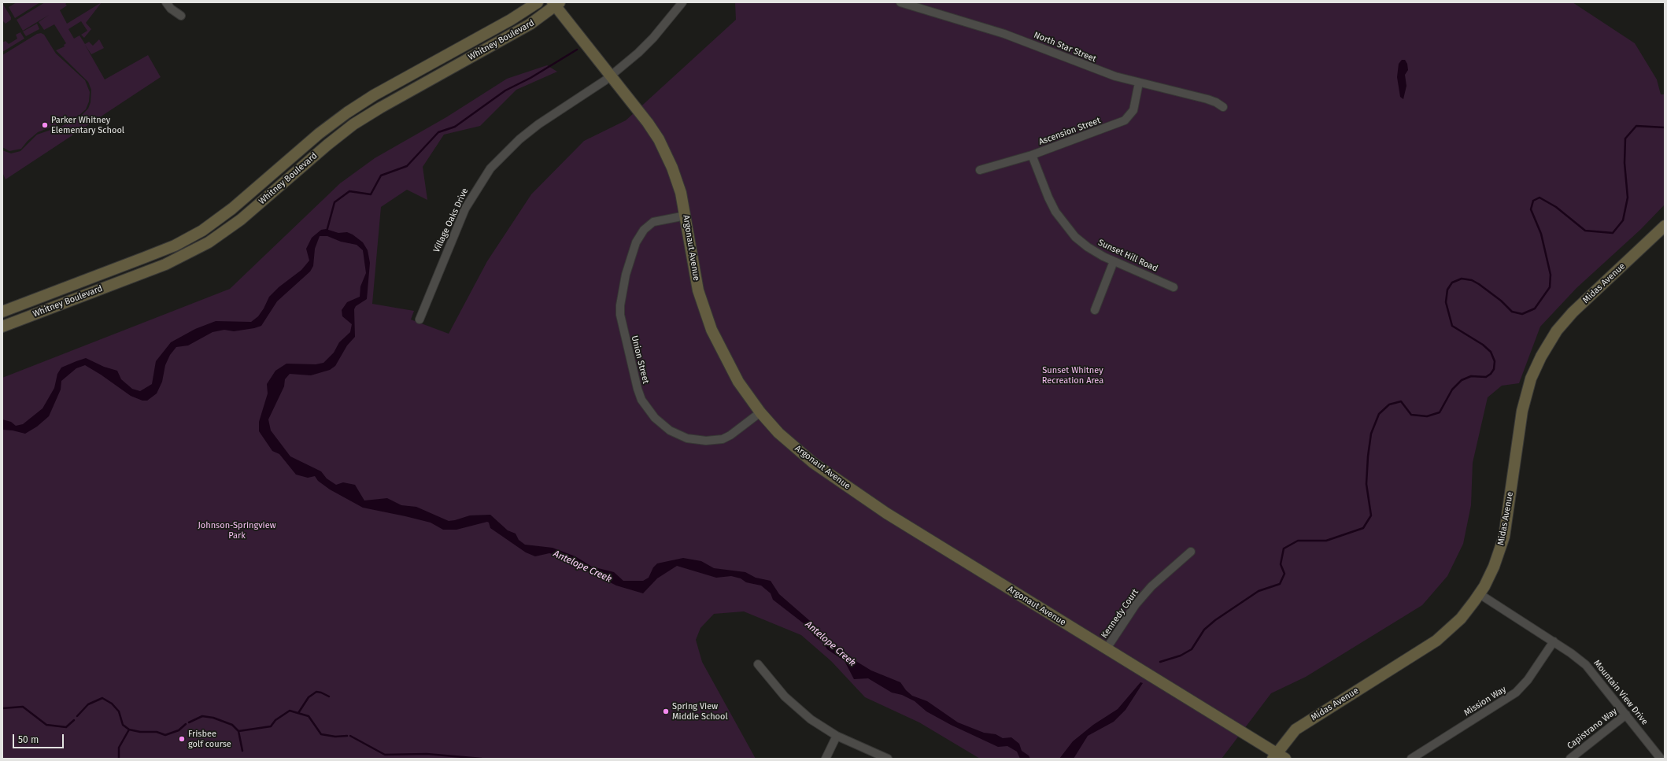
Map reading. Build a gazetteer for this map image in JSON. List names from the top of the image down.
{
  "streets": {
    "street": [
      "Whitney Boulevard",
      "North Star Street",
      "Ascension Street",
      "Village Oaks Drive",
      "Argonaut Avenue",
      "Sunset Hill Road",
      "Midas Avenue",
      "Union Street",
      "Kennedy Court",
      "Mountain View Drive",
      "Mission Way",
      "Capistrano Way"
    ]
  },
  "crossings": [
    ["Whitney Boulevard", "Argonaut Avenue"],
    ["North Star Street", "Ascension Street"],
    ["Ascension Street", "Sunset Hill Road"],
    ["Village Oaks Drive", "Argonaut Avenue"],
    ["Argonaut Avenue", "Midas Avenue"],
    ["Argonaut Avenue", "Union Street"],
    ["Argonaut Avenue", "Kennedy Court"],
    ["Midas Avenue", "Mountain View Drive"],
    ["Mountain View Drive", "Mission Way"],
    ["Mountain View Drive", "Capistrano Way"]
  ],
  "water": ["Antelope Creek"],
  "parks": ["Sunset Whitney Recreation Area", "Johnson-Springview Park"],
  "places": ["Parker Whitney Elementary School", "Spring View Middle School", "Frisbee golf course"],
  "scale_bar": "50 m"
}
